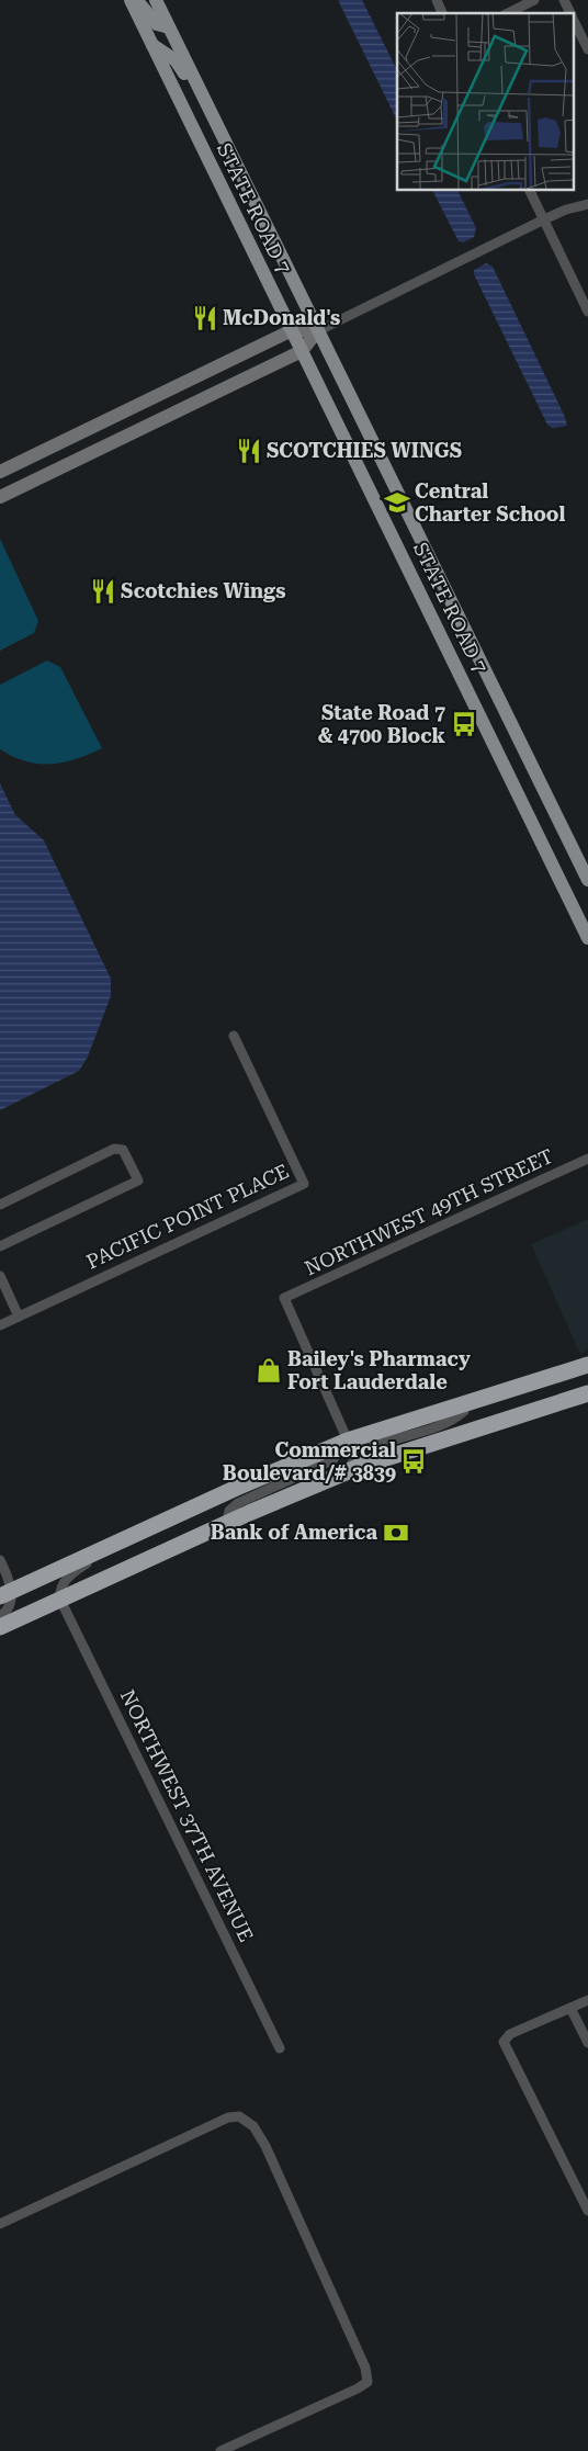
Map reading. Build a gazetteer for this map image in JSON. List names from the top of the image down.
{
  "streets": {
    "main road": ["STATE ROAD 7"],
    "street": ["NORTHWEST 49TH STREET", "PACIFIC POINT PLACE", "NORTHWEST 37TH AVENUE"]
  },
  "places": {
    "restaurant": ["McDonald's", "SCOTCHIES WINGS", "Scotchies Wings"],
    "school or university": ["Central Charter School"],
    "bus stop": ["State Road 7 & 4700 Block", "Commercial Boulevard/# 3839"],
    "shop": ["Bailey's Pharmacy Fort Lauderdale"],
    "bank": ["Bank of America"]
  }
}
